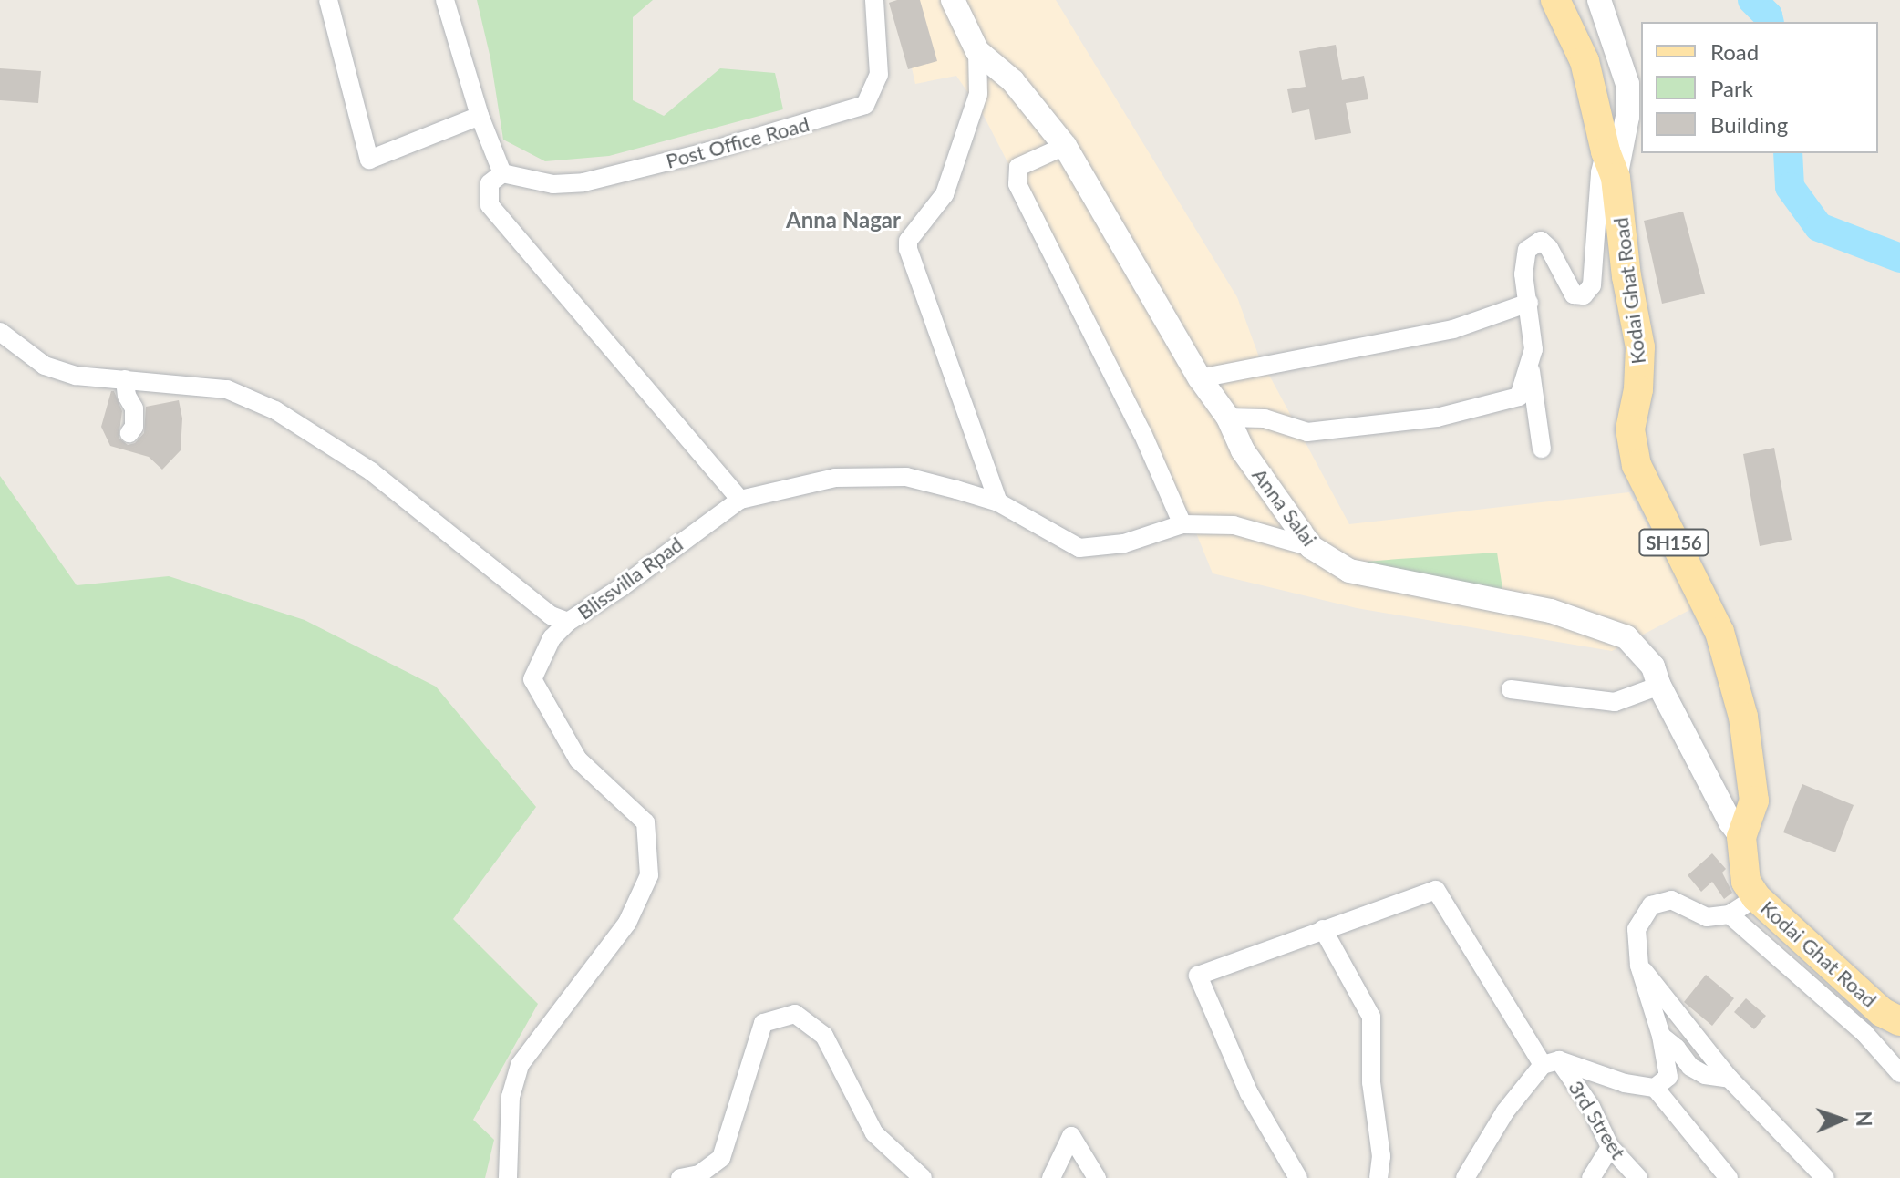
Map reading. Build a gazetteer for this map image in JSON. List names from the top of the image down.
{
  "streets": {
    "main road": ["Kodai Ghat Road", "SH156"],
    "street": [
      "Post Office Road",
      "Anna Salai",
      "Blissvilla Rpad",
      "3rd Street"
    ]
  },
  "crossings": [
    ["Kodai Ghat Road", "Anna Salai"],
    ["Anna Salai", "Blissvilla Rpad"]
  ],
  "districts": ["Anna Nagar"],
  "legend": ["Road", "Park", "Building"],
  "north": "right"
}
